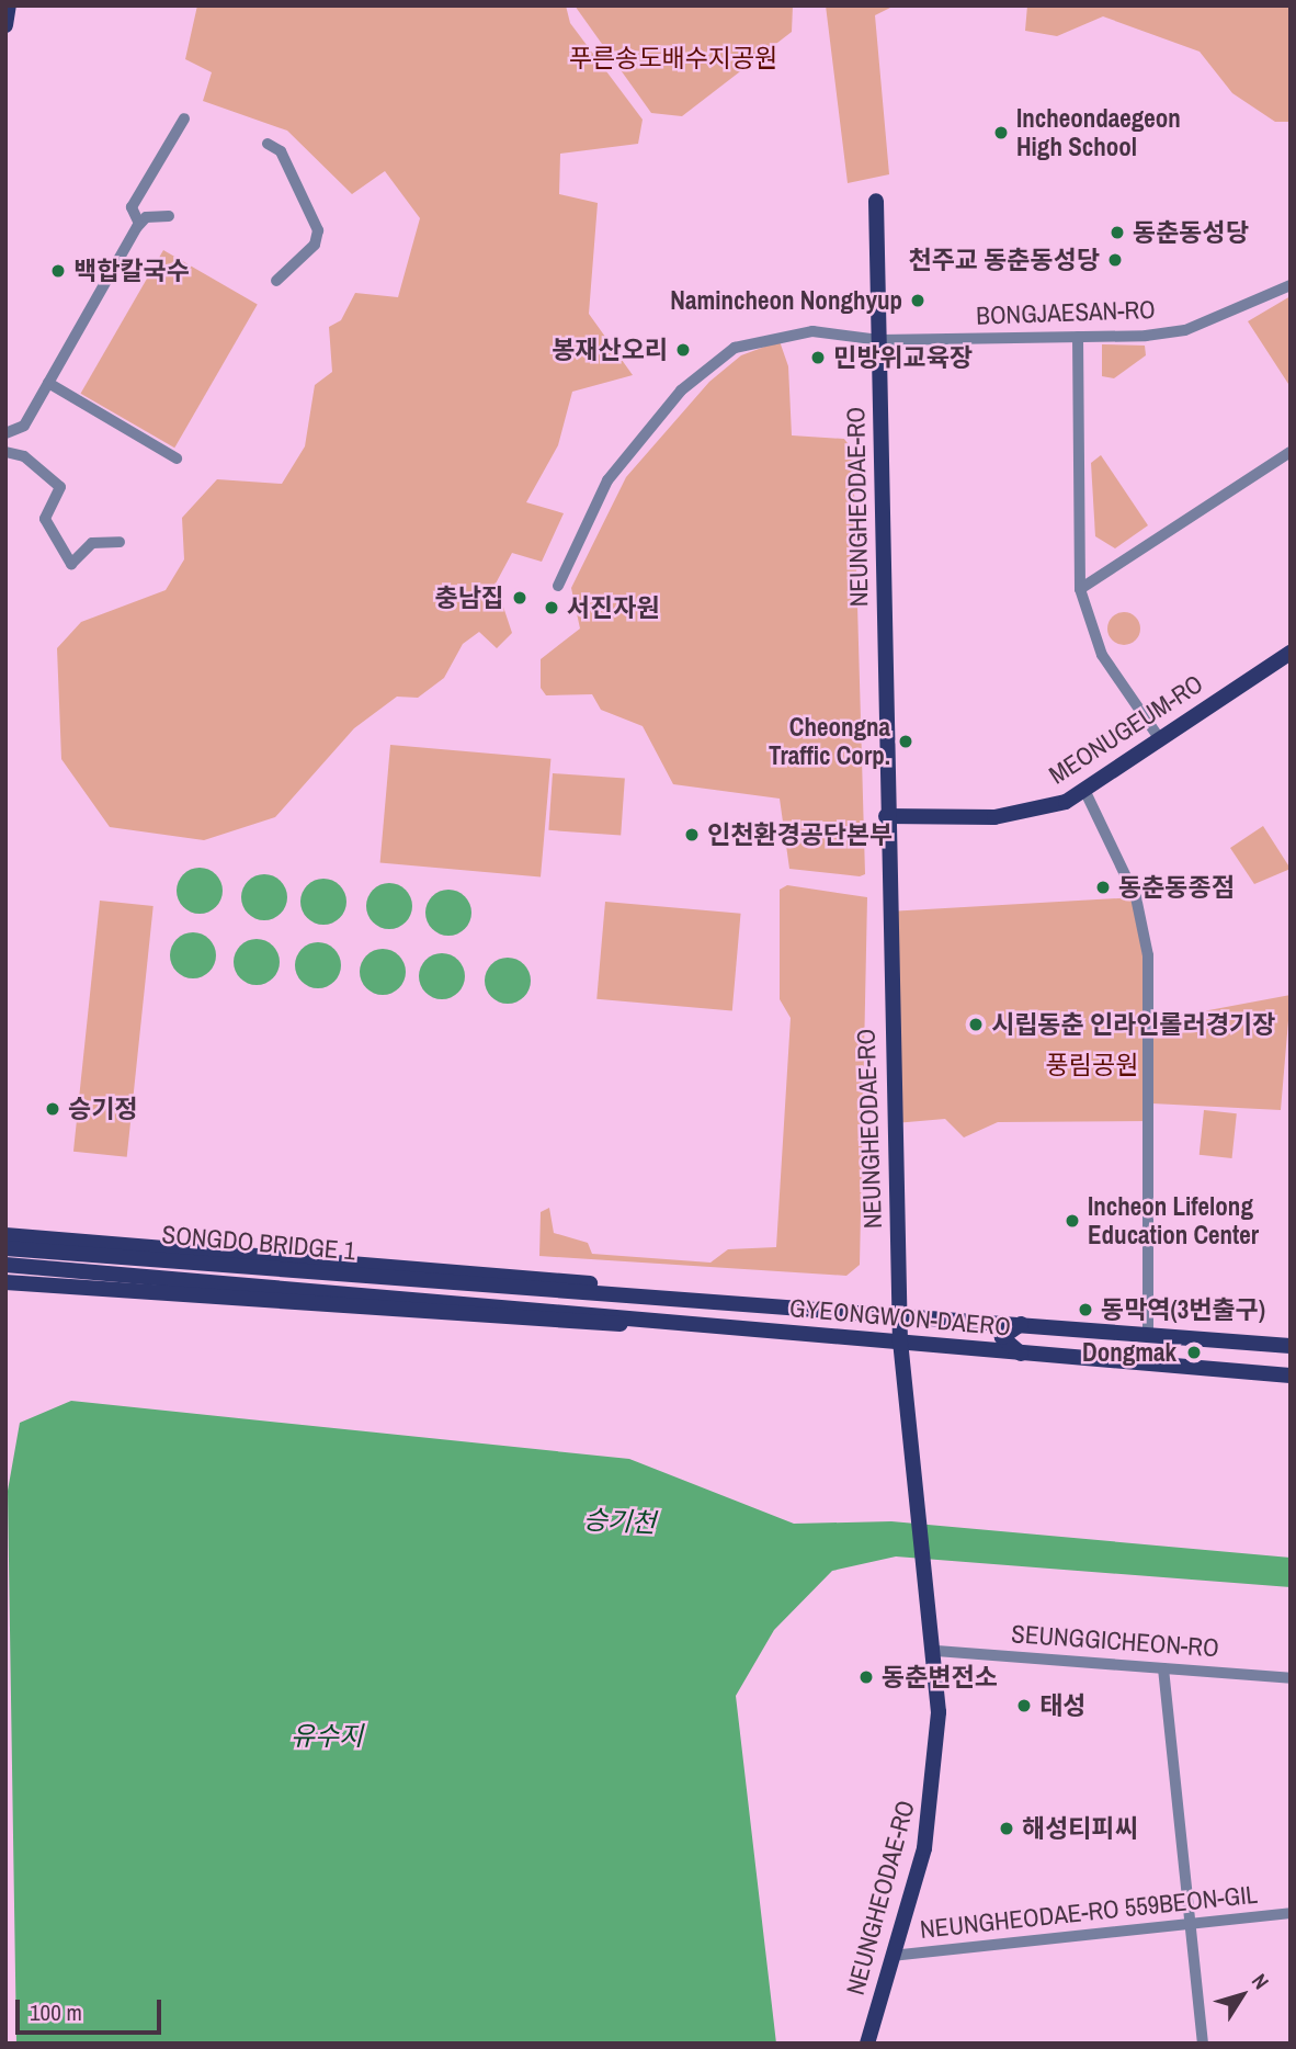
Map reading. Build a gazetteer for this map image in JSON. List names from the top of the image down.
{
  "streets": {
    "main road": [
      "NEUNGHEODAE-RO",
      "MEONUGEUM-RO",
      "SONGDO BRIDGE 1",
      "GYEONGWON-DAERO"
    ],
    "street": ["BONGJAESAN-RO", "SEUNGGICHEON-RO", "NEUNGHEODAE-RO 559BEON-GIL"]
  },
  "crossings": [
    ["BONGJAESAN-RO", "NEUNGHEODAE-RO"],
    ["NEUNGHEODAE-RO", "MEONUGEUM-RO"],
    ["NEUNGHEODAE-RO", "GYEONGWON-DAERO"],
    ["NEUNGHEODAE-RO", "SEUNGGICHEON-RO"],
    ["NEUNGHEODAE-RO", "NEUNGHEODAE-RO 559BEON-GIL"],
    ["SONGDO BRIDGE 1", "GYEONGWON-DAERO"]
  ],
  "water": ["승기천", "유수지"],
  "parks": ["푸른송도배수지공원", "풍림공원"],
  "places": [
    "Incheondaegeon High School",
    "동춘동성당",
    "천주교 동춘동성당",
    "백합칼국수",
    "Namincheon Nonghyup",
    "봉재산오리",
    "민방위교육장",
    "충남집",
    "서진자원",
    "Cheongna Traffic Corp.",
    "인천환경공단본부",
    "동춘동종점",
    "시립동춘 인라인롤러경기장",
    "승기정",
    "Incheon Lifelong Education Center",
    "동막역(3번출구)",
    "Dongmak",
    "동춘변전소",
    "태성",
    "해성티피씨"
  ],
  "scale_bar": "100 m",
  "north": "top right"
}
